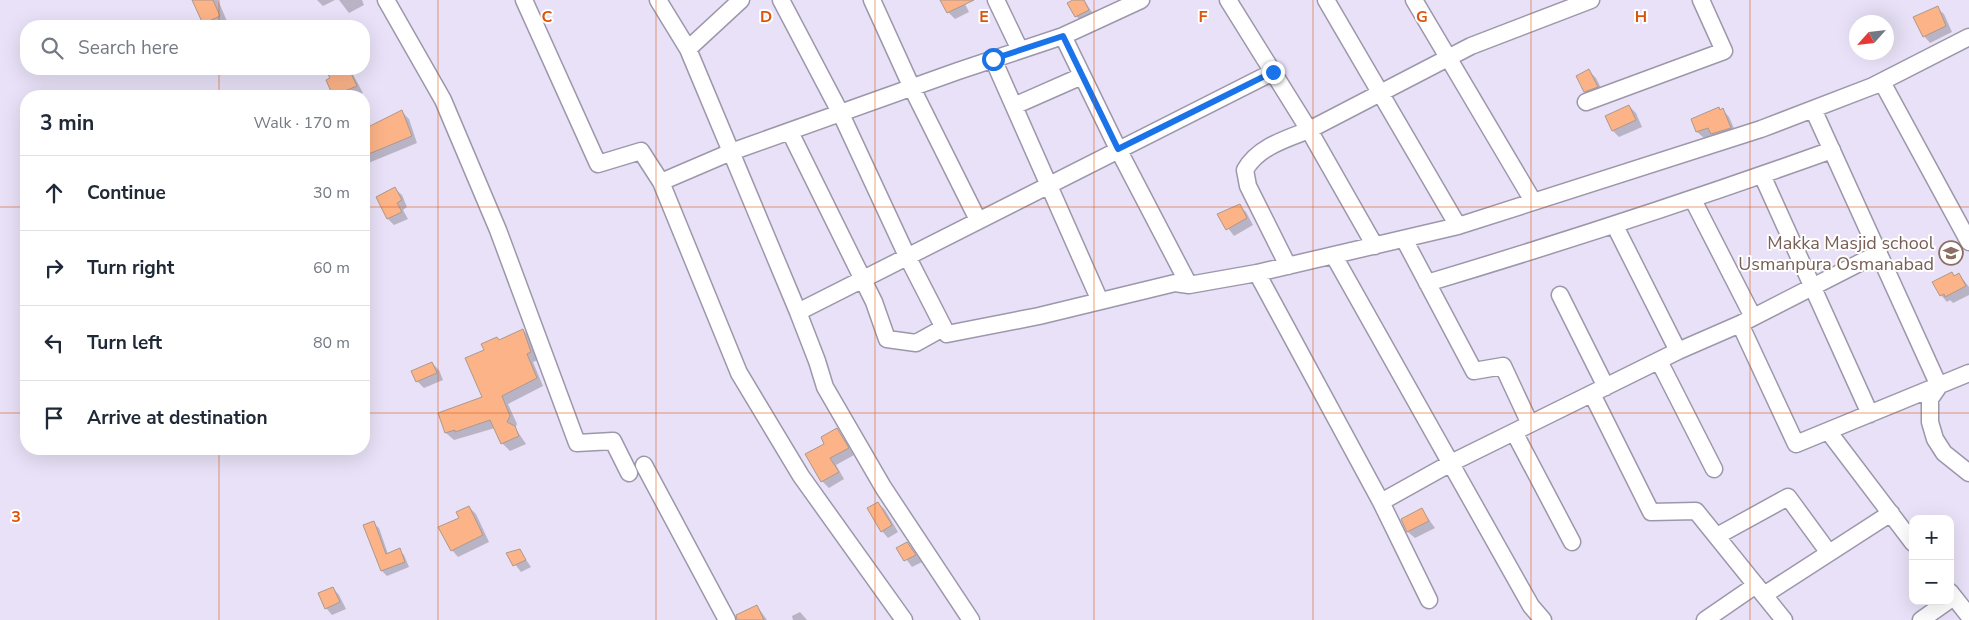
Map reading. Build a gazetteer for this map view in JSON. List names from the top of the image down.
{
  "places": {
    "school or university": ["Makka Masjid school Usmanpura Osmanabad"]
  },
  "north": "bottom left",
  "page": {
    "search": "Search here",
    "heading": ["3 min", "Walk · 170 m"],
    "list": [
      ["Continue", "30 m"],
      ["Turn right", "60 m"],
      ["Turn left", "80 m"],
      "Arrive at destination"
    ],
    "map_buttons": ["+", "−"]
  },
  "grid": {
    "columns": [
      "C",
      "D",
      "E",
      "F",
      "G",
      "H"
    ],
    "rows": ["3"]
  }
}
